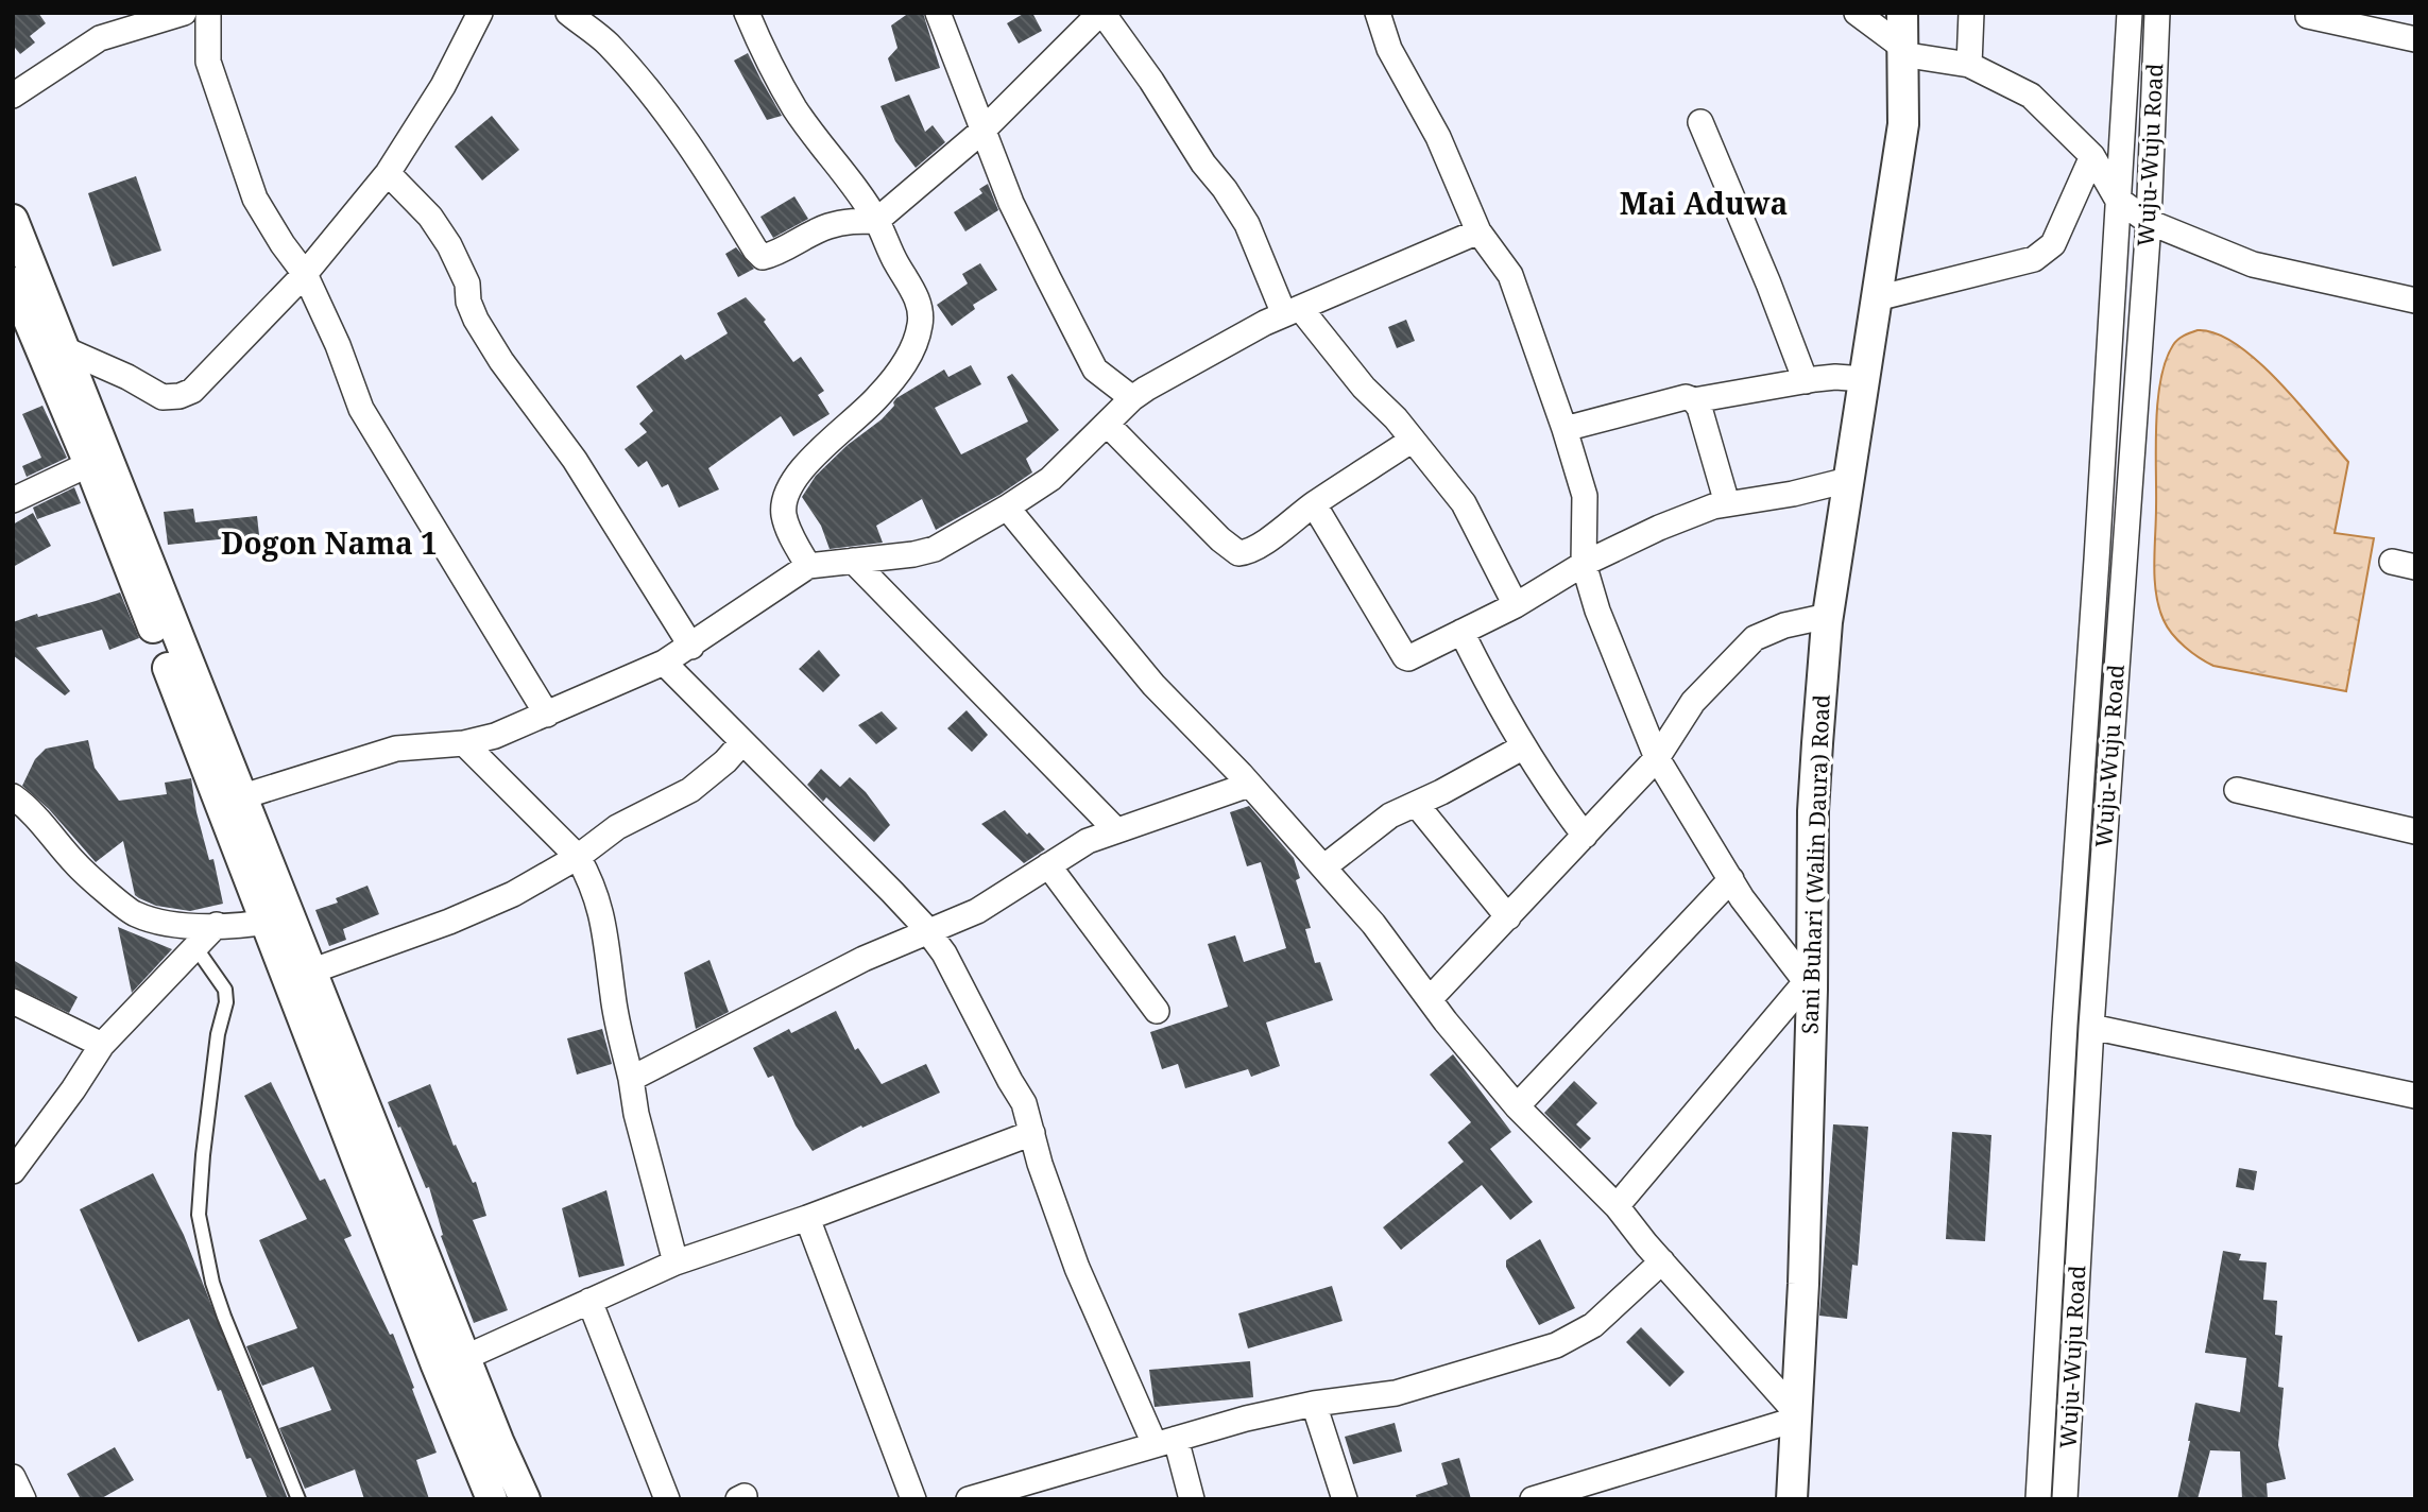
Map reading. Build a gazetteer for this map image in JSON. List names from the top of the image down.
{
  "streets": {
    "street": ["Wuju-Wuju Road", "Sani Buhari (Walin Daura) Road"]
  },
  "districts": ["Mai Aduwa", "Dogon Nama 1"]
}
